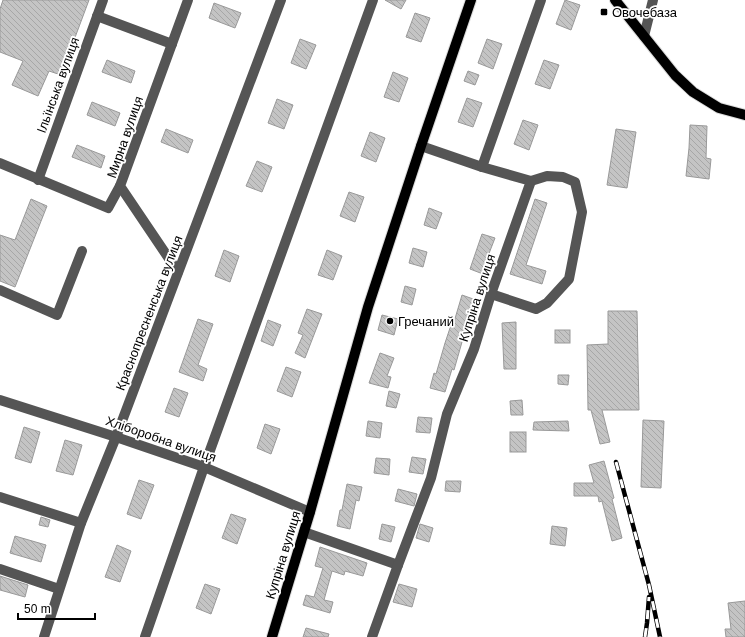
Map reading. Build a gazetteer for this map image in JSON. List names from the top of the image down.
{
  "streets": {
    "main road": ["Купріна вулиця"],
    "street": [
      "Ільїнська вулиця",
      "Мирна вулиця",
      "Краснопресненська вулиця",
      "Хліборобна вулиця"
    ]
  },
  "crossings": [
    ["Мирна вулиця", "Краснопресненська вулиця"],
    ["Купріна вулиця", "Хліборобна вулиця"],
    ["Краснопресненська вулиця", "Хліборобна вулиця"]
  ],
  "places": {
    "transit": ["Овочебаза"],
    "other": ["Гречаний"]
  },
  "scale_bar": "50 m"
}
